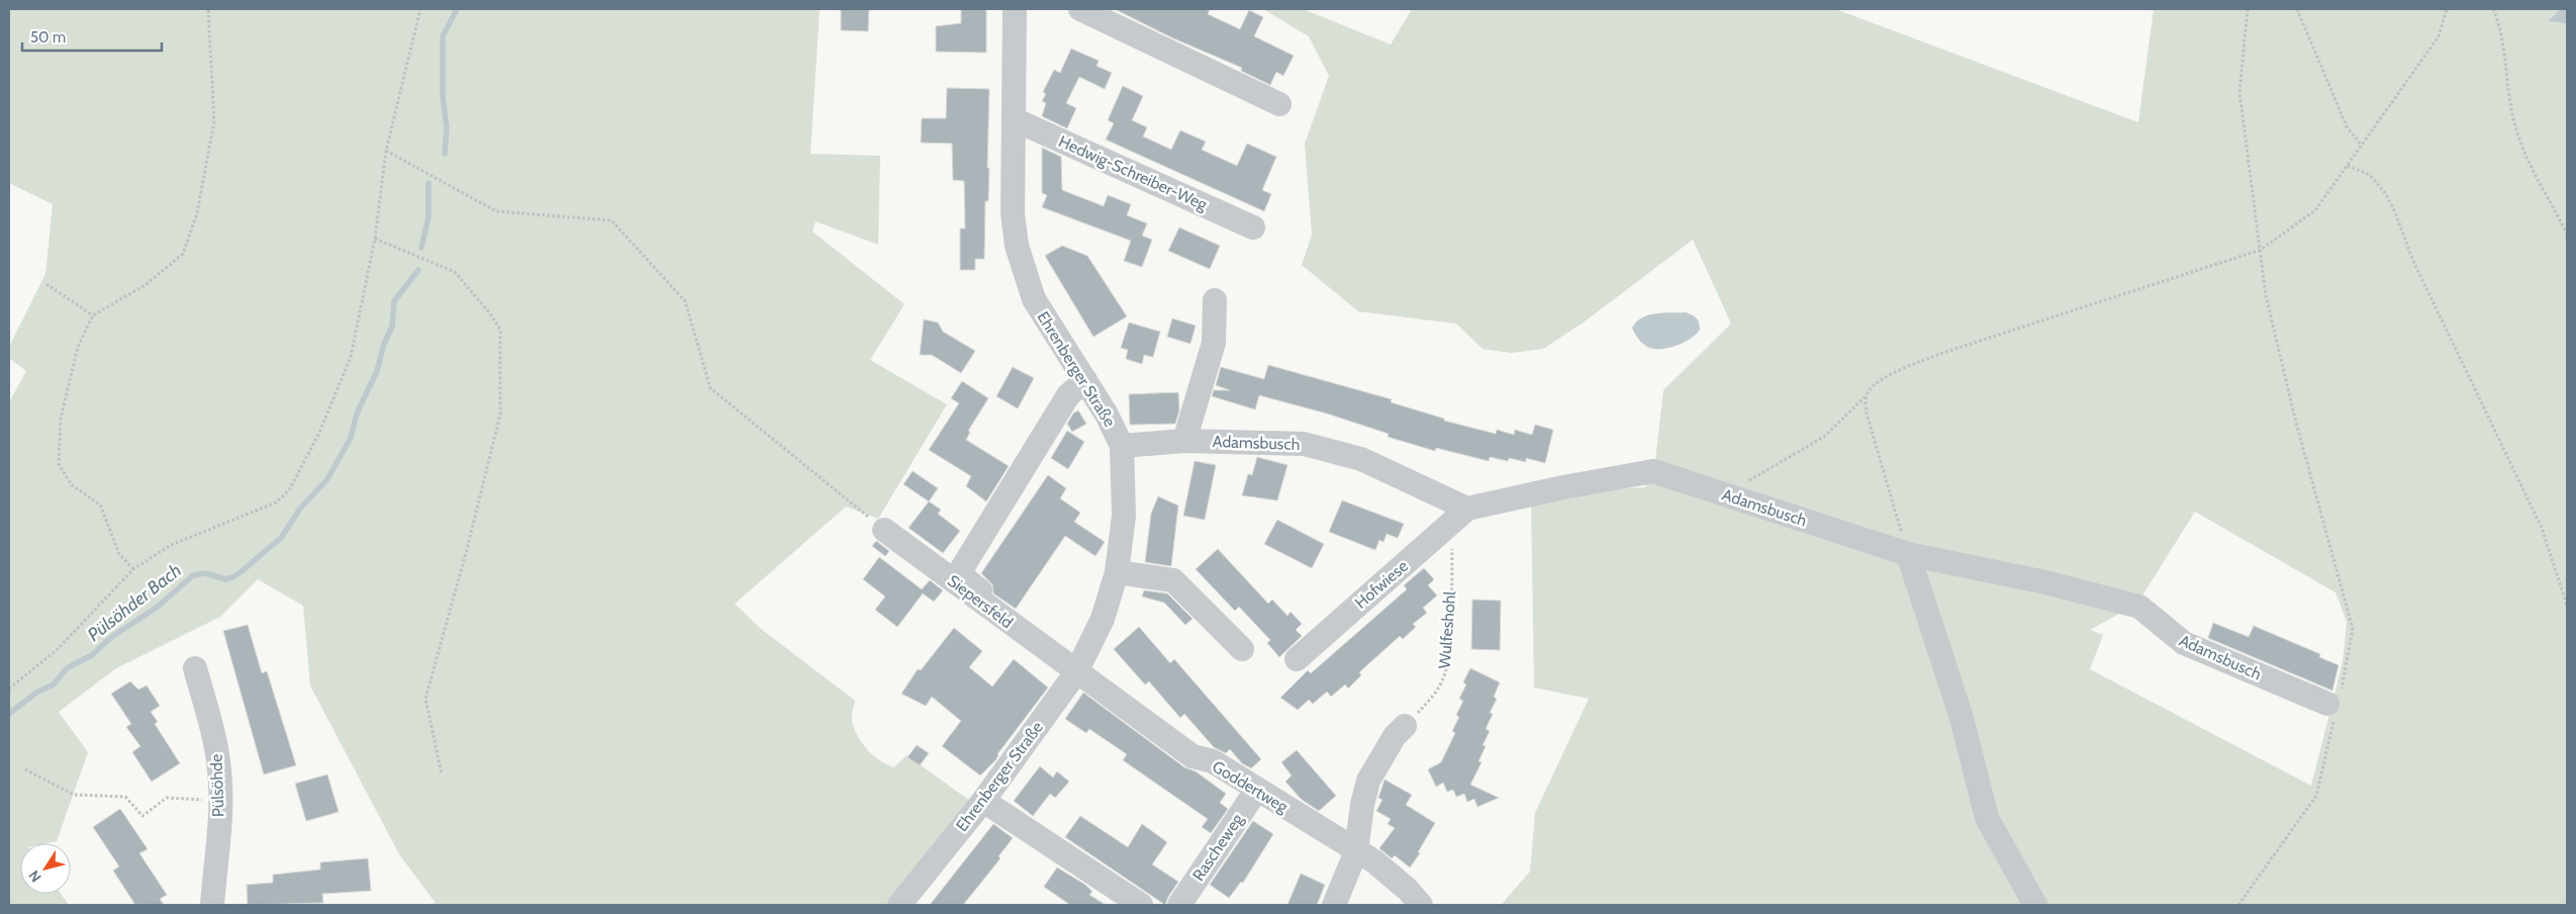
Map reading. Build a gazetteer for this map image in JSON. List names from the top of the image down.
{
  "streets": {
    "street": [
      "Hedwig-Schreiber-Weg",
      "Ehrenberger Straße",
      "Adamsbusch",
      "Hofwiese",
      "Siepersfeld",
      "Pülsöhde",
      "Goddertweg",
      "Rascheweg"
    ],
    "path": ["Wulfeshohl"]
  },
  "crossings": [
    ["Hedwig-Schreiber-Weg", "Ehrenberger Straße"],
    ["Ehrenberger Straße", "Adamsbusch"],
    ["Ehrenberger Straße", "Siepersfeld"],
    ["Ehrenberger Straße", "Goddertweg"],
    ["Adamsbusch", "Hofwiese"],
    ["Siepersfeld", "Goddertweg"],
    ["Goddertweg", "Rascheweg"]
  ],
  "water": ["Pülsöhder Bach"],
  "scale_bar": "50 m",
  "north": "bottom left"
}
